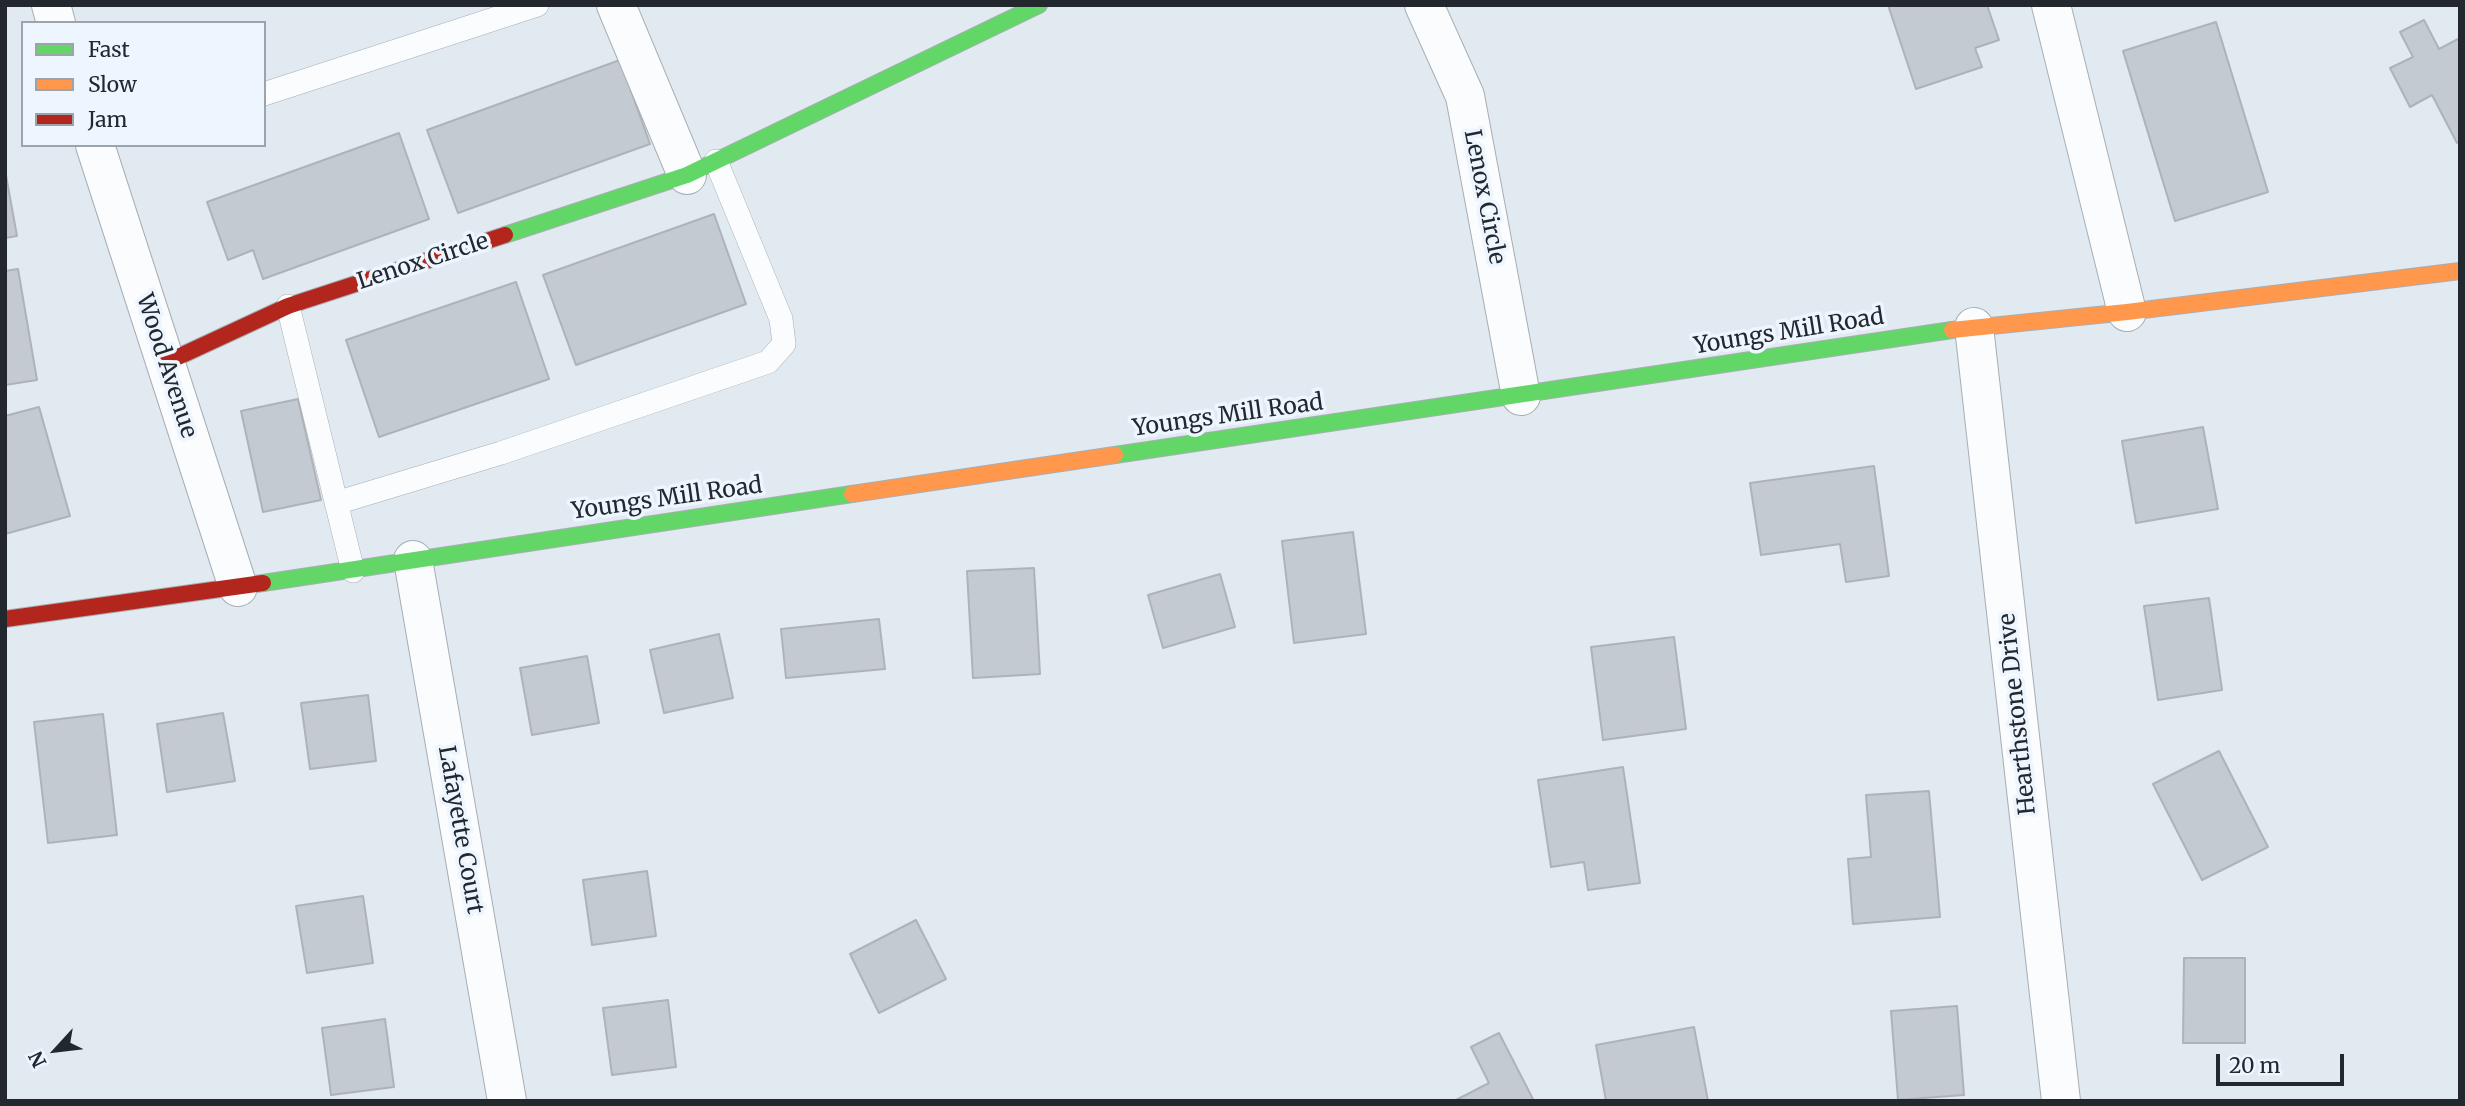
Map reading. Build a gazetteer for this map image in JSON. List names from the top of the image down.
{
  "streets": {
    "street": [
      "Lenox Circle",
      "Youngs Mill Road",
      "Wood Avenue",
      "Hearthstone Drive",
      "Lafayette Court"
    ]
  },
  "crossings": [
    ["Lenox Circle", "Youngs Mill Road"],
    ["Lenox Circle", "Wood Avenue"],
    ["Youngs Mill Road", "Wood Avenue"],
    ["Youngs Mill Road", "Hearthstone Drive"],
    ["Youngs Mill Road", "Lafayette Court"]
  ],
  "legend": ["Fast", "Slow", "Jam"],
  "scale_bar": "20 m",
  "north": "bottom left"
}
